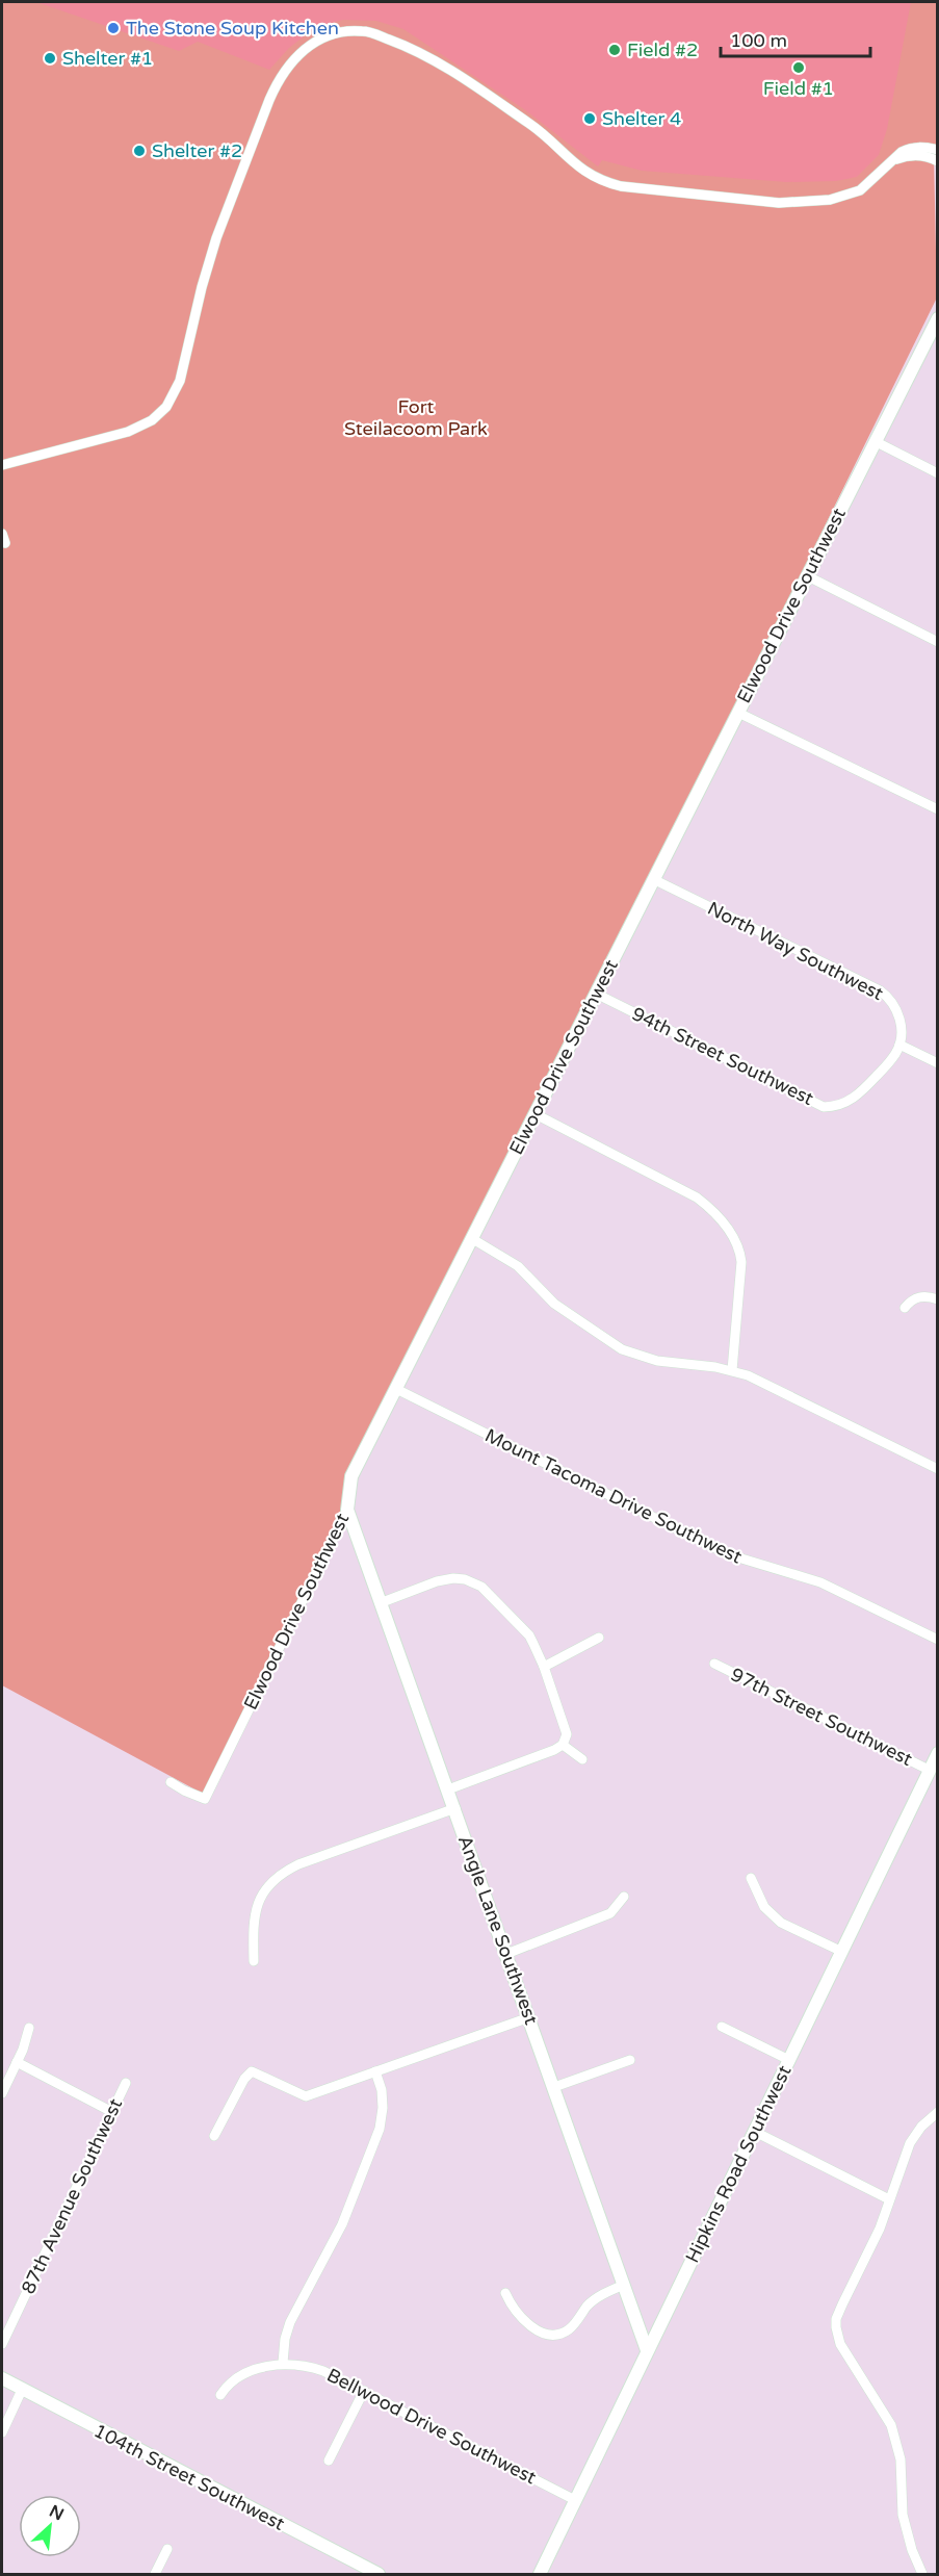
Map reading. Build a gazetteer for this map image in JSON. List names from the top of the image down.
{
  "streets": {
    "street": [
      "Elwood Drive Southwest",
      "North Way Southwest",
      "94th Street Southwest",
      "Mount Tacoma Drive Southwest",
      "97th Street Southwest",
      "Angle Lane Southwest",
      "Hipkins Road Southwest",
      "87th Avenue Southwest",
      "Bellwood Drive Southwest",
      "104th Street Southwest"
    ]
  },
  "crossings": [
    ["Elwood Drive Southwest", "North Way Southwest"],
    ["Elwood Drive Southwest", "94th Street Southwest"],
    ["Elwood Drive Southwest", "Mount Tacoma Drive Southwest"],
    ["Elwood Drive Southwest", "Angle Lane Southwest"],
    ["North Way Southwest", "94th Street Southwest"],
    ["97th Street Southwest", "Hipkins Road Southwest"],
    ["Angle Lane Southwest", "Hipkins Road Southwest"],
    ["Hipkins Road Southwest", "Bellwood Drive Southwest"]
  ],
  "parks": ["Fort Steilacoom Park"],
  "places": [
    "The Stone Soup Kitchen",
    "Field #2",
    "Shelter #1",
    "Field #1",
    "Shelter 4",
    "Shelter #2"
  ],
  "scale_bar": "100 m",
  "north": "top right"
}
